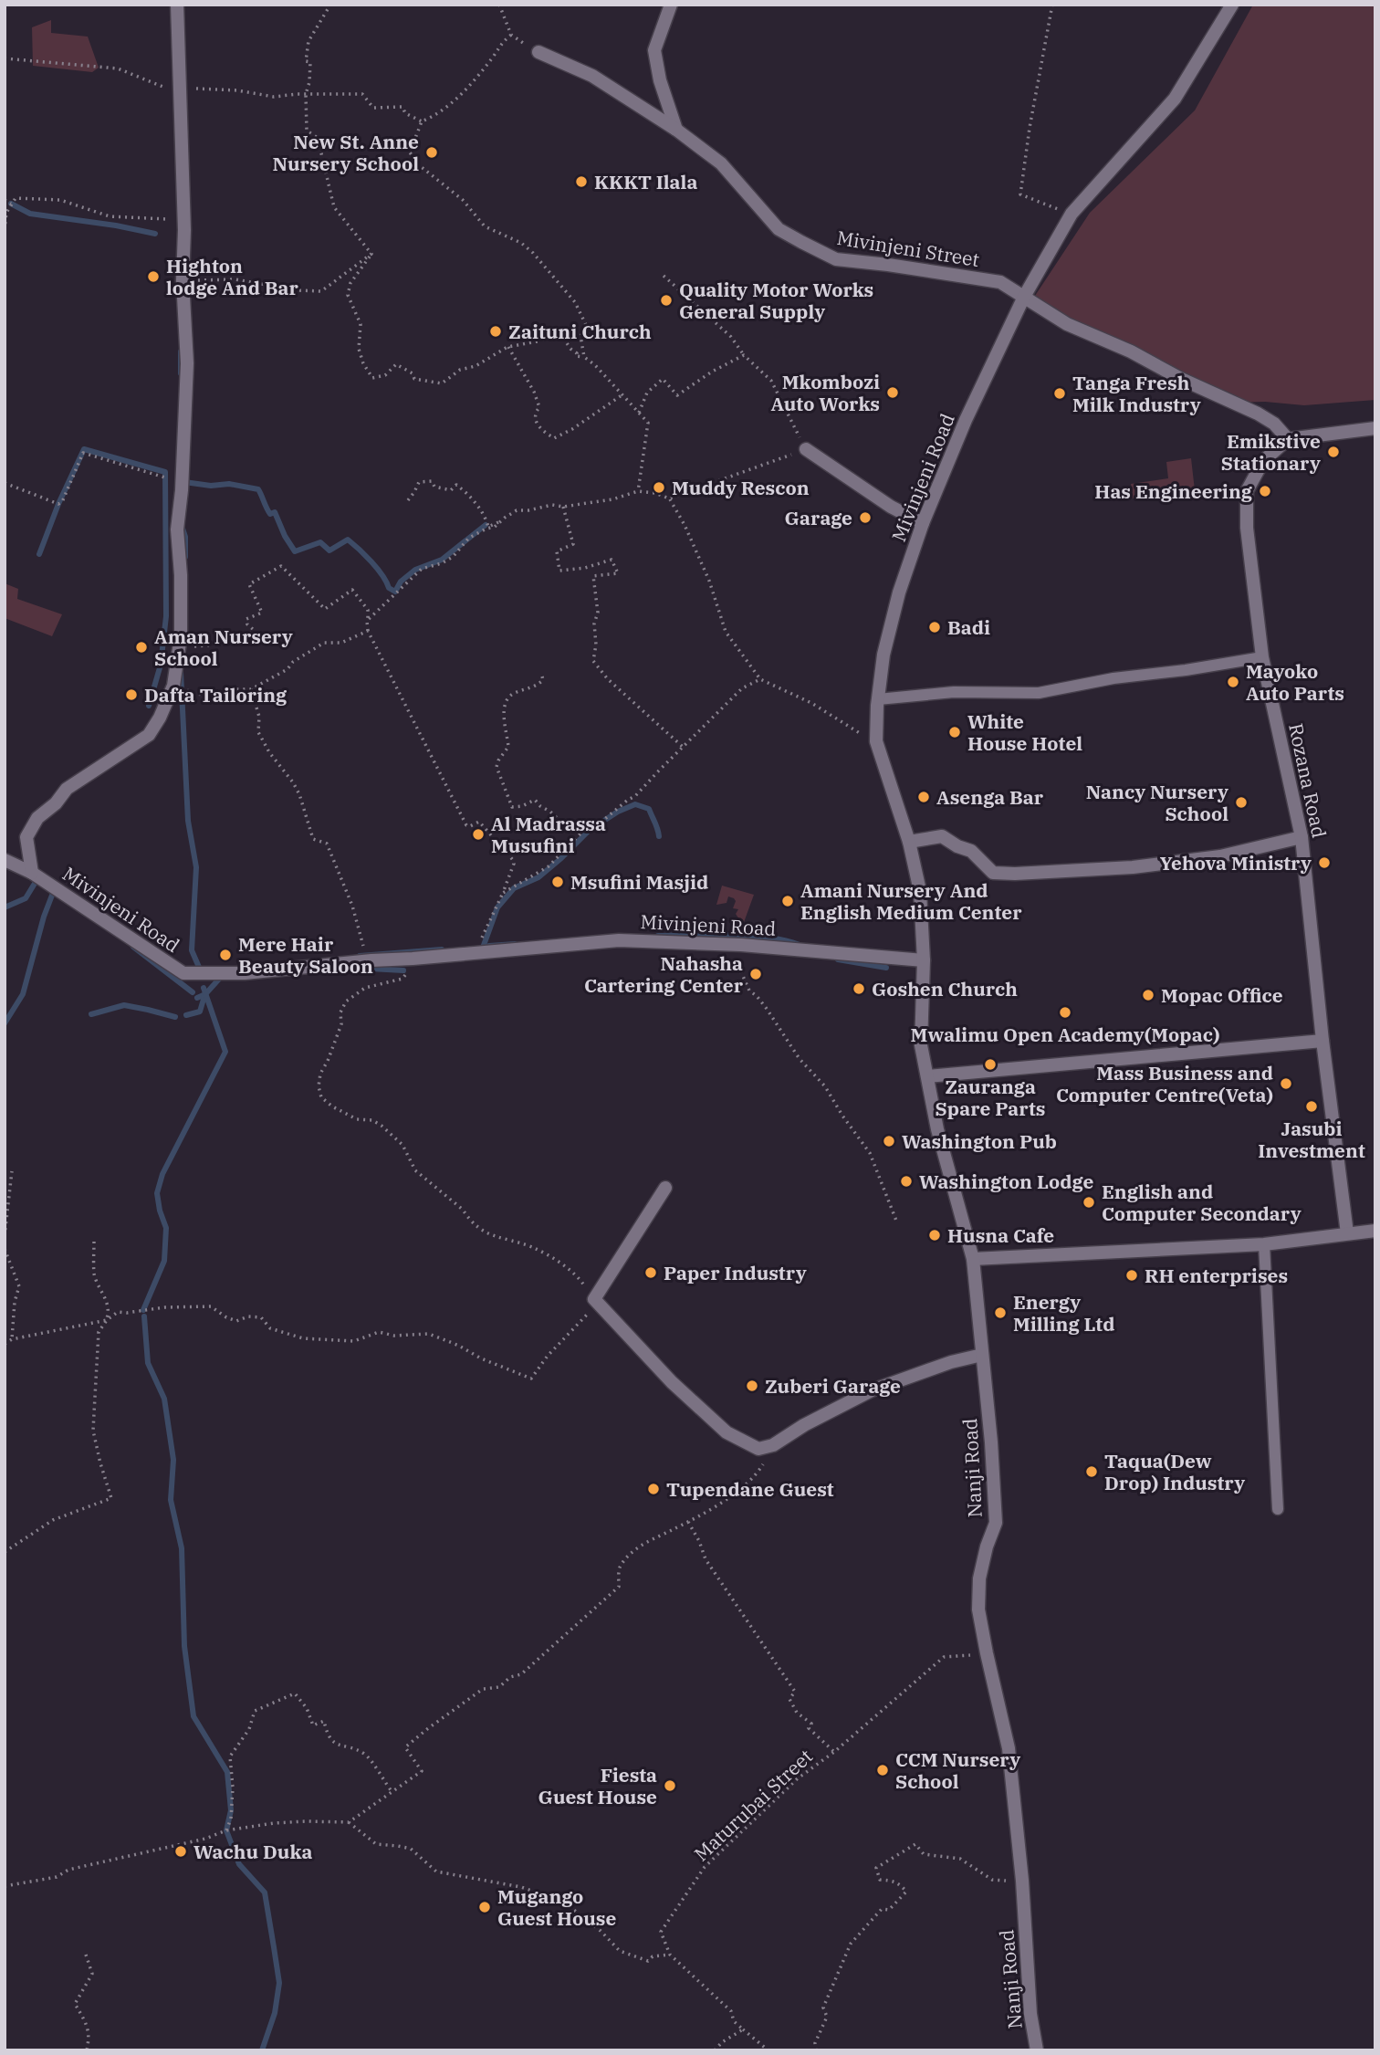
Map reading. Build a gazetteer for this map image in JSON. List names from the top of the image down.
{
  "streets": {
    "street": [
      "Mivinjeni Street",
      "Mivinjeni Road",
      "Rozana Road",
      "Nanji Road"
    ],
    "path": ["Maturubai Street"]
  },
  "crossings": [
    ["Mivinjeni Street", "Mivinjeni Road"],
    ["Mivinjeni Street", "Rozana Road"],
    ["Mivinjeni Road", "Nanji Road"],
    ["Nanji Road", "Maturubai Street"]
  ],
  "places": [
    "New St. Anne Nursery School",
    "KKKT Ilala",
    "Highton lodge And Bar",
    "Quality Motor Works General Supply",
    "Zaituni Church",
    "Mkombozi Auto Works",
    "Tanga Fresh Milk Industry",
    "Emikstive Stationary",
    "Muddy Rescon",
    "Has Engineering",
    "Garage",
    "Badi",
    "Aman Nursery School",
    "Mayoko Auto Parts",
    "Dafta Tailoring",
    "White House Hotel",
    "Asenga Bar",
    "Nancy Nursery School",
    "Al Madrassa Musufini",
    "Yehova Ministry",
    "Msufini Masjid",
    "Amani Nursery And English Medium Center",
    "Mere Hair Beauty Saloon",
    "Nahasha Cartering Center",
    "Goshen Church",
    "Mopac Office",
    "Mwalimu Open Academy(Mopac)",
    "Zauranga Spare Parts",
    "Mass Business and Computer Centre(Veta)",
    "Jasubi Investment",
    "Washington Pub",
    "Washington Lodge",
    "English and Computer Secondary",
    "Husna Cafe",
    "Paper Industry",
    "RH enterprises",
    "Energy Milling Ltd",
    "Zuberi Garage",
    "Taqua(Dew Drop) Industry",
    "Tupendane Guest",
    "CCM Nursery School",
    "Fiesta Guest House",
    "Wachu Duka",
    "Mugango Guest House"
  ]
}
